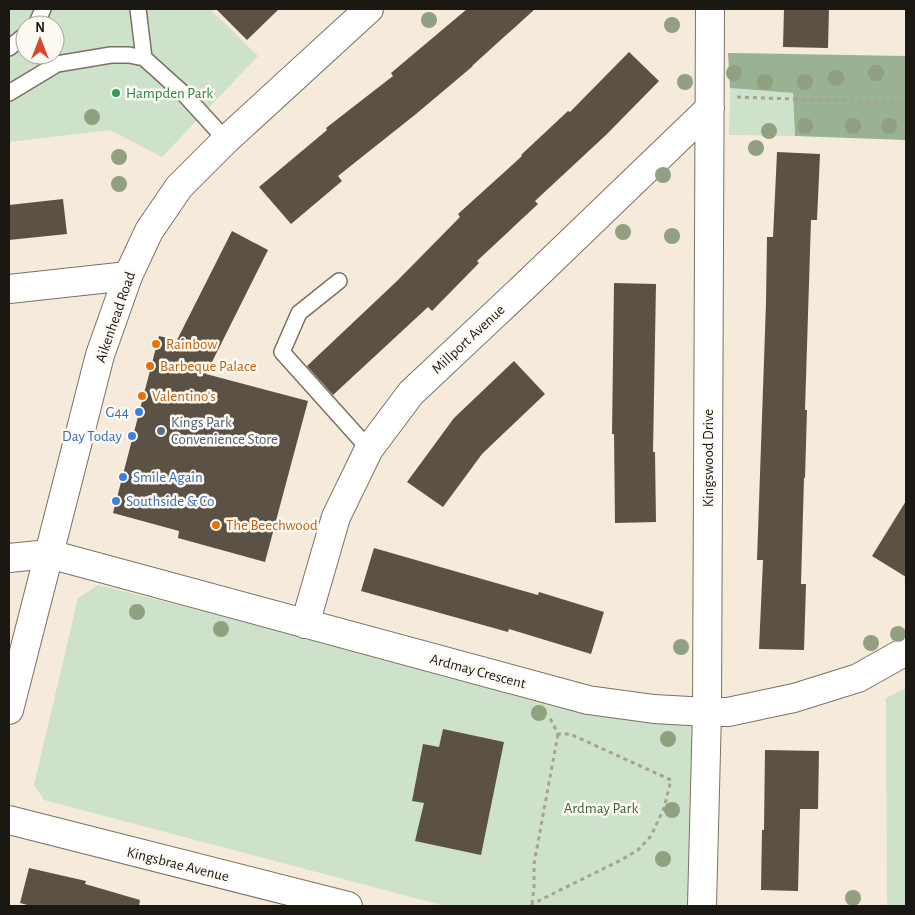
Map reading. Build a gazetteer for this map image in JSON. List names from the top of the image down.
{
  "streets": {
    "street": [
      "Aikenhead Road",
      "Millport Avenue",
      "Kingswood Drive",
      "Ardmay Crescent",
      "Kingsbrae Avenue"
    ]
  },
  "crossings": [
    ["Aikenhead Road", "Ardmay Crescent"],
    ["Millport Avenue", "Kingswood Drive"],
    ["Millport Avenue", "Ardmay Crescent"],
    ["Kingswood Drive", "Ardmay Crescent"]
  ],
  "parks": ["Ardmay Park"],
  "places": [
    "Hampden Park",
    "Rainbow",
    "Barbeque Palace",
    "Valentino's",
    "G44",
    "Kings Park Convenience Store",
    "Day Today",
    "Smile Again",
    "Southside & Co",
    "The Beechwood"
  ],
  "north": "top"
}
